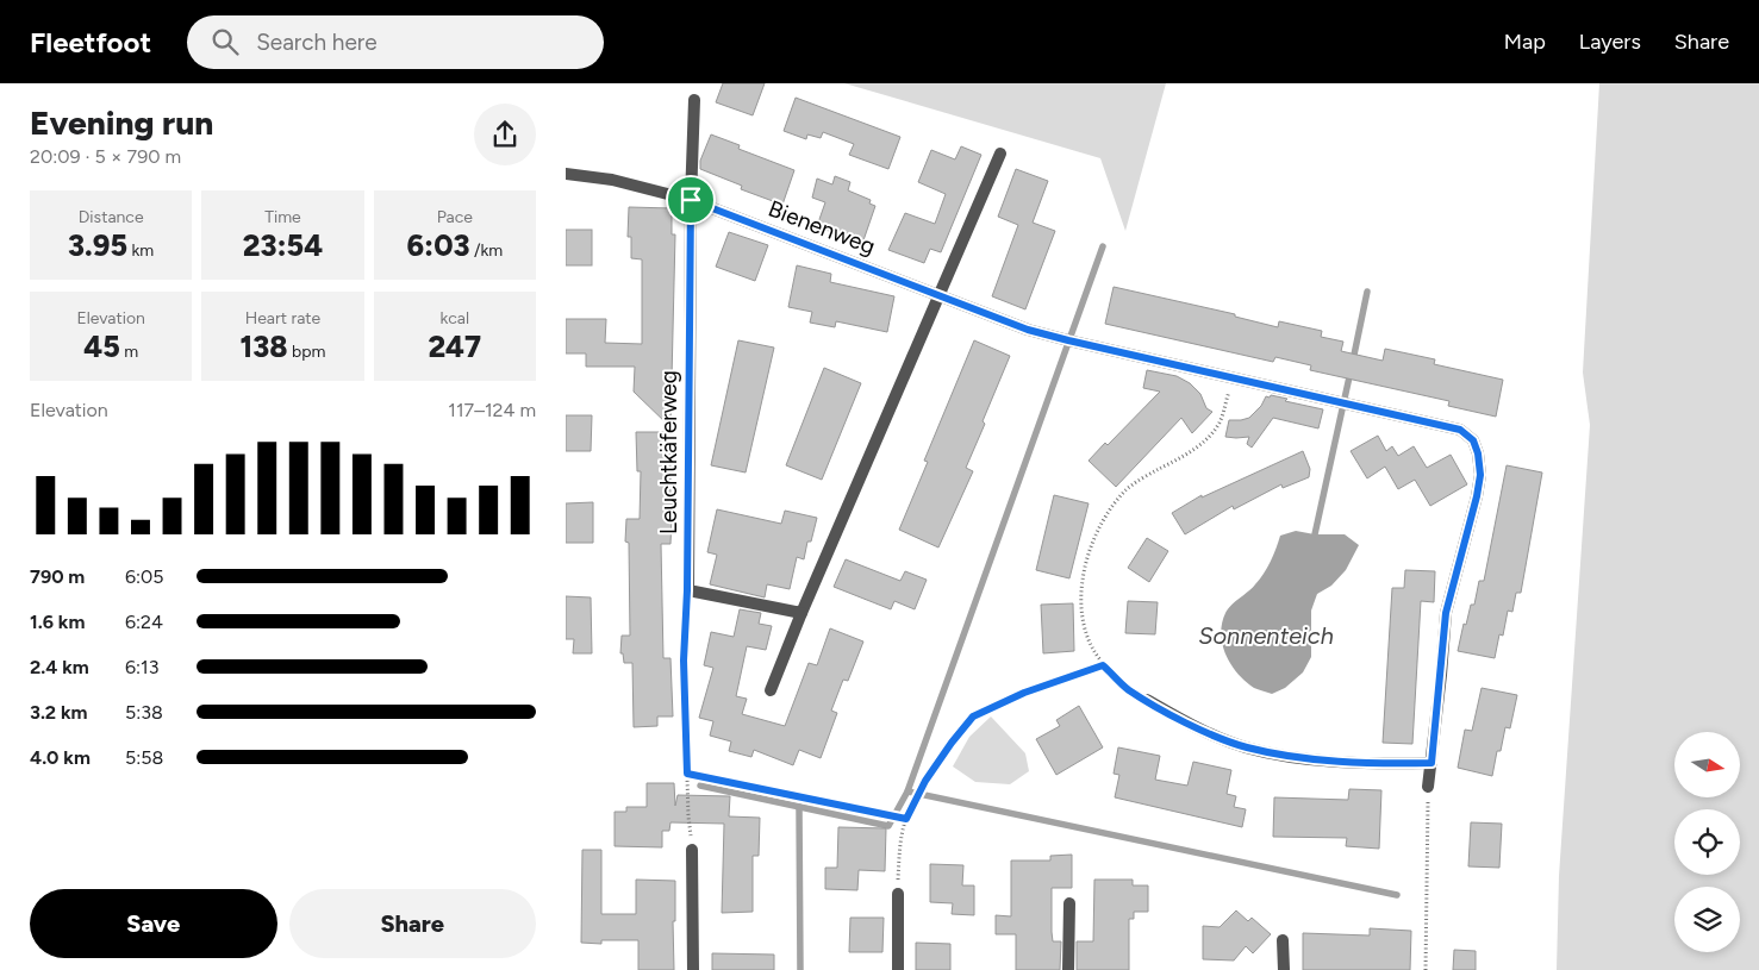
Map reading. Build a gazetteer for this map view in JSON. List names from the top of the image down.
{
  "streets": {
    "street": ["Bienenweg", "Leuchtkäferweg"]
  },
  "crossings": [
    ["Bienenweg", "Leuchtkäferweg"]
  ],
  "water": ["Sonnenteich"],
  "north": "right",
  "page": {
    "header": "Fleetfoot",
    "search": "Search here",
    "nav": ["Map", "Layers", "Share"],
    "heading": ["Evening run", "20:09 · 5 × 790 m"],
    "stats": [
      ["Distance", "3.95 km"],
      ["Time", "23:54"],
      ["Pace", "6:03 /km"],
      ["Elevation", "45 m"],
      ["Heart rate", "138 bpm"],
      ["kcal", "247"]
    ],
    "chart": ["Elevation", "117–124 m"],
    "list": [
      {
        "name": "790 m",
        "note": "6:05"
      },
      {
        "name": "1.6 km",
        "note": "6:24"
      },
      {
        "name": "2.4 km",
        "note": "6:13"
      },
      {
        "name": "3.2 km",
        "note": "5:38"
      },
      {
        "name": "4.0 km",
        "note": "5:58"
      }
    ],
    "buttons": ["Save", "Share"]
  }
}
